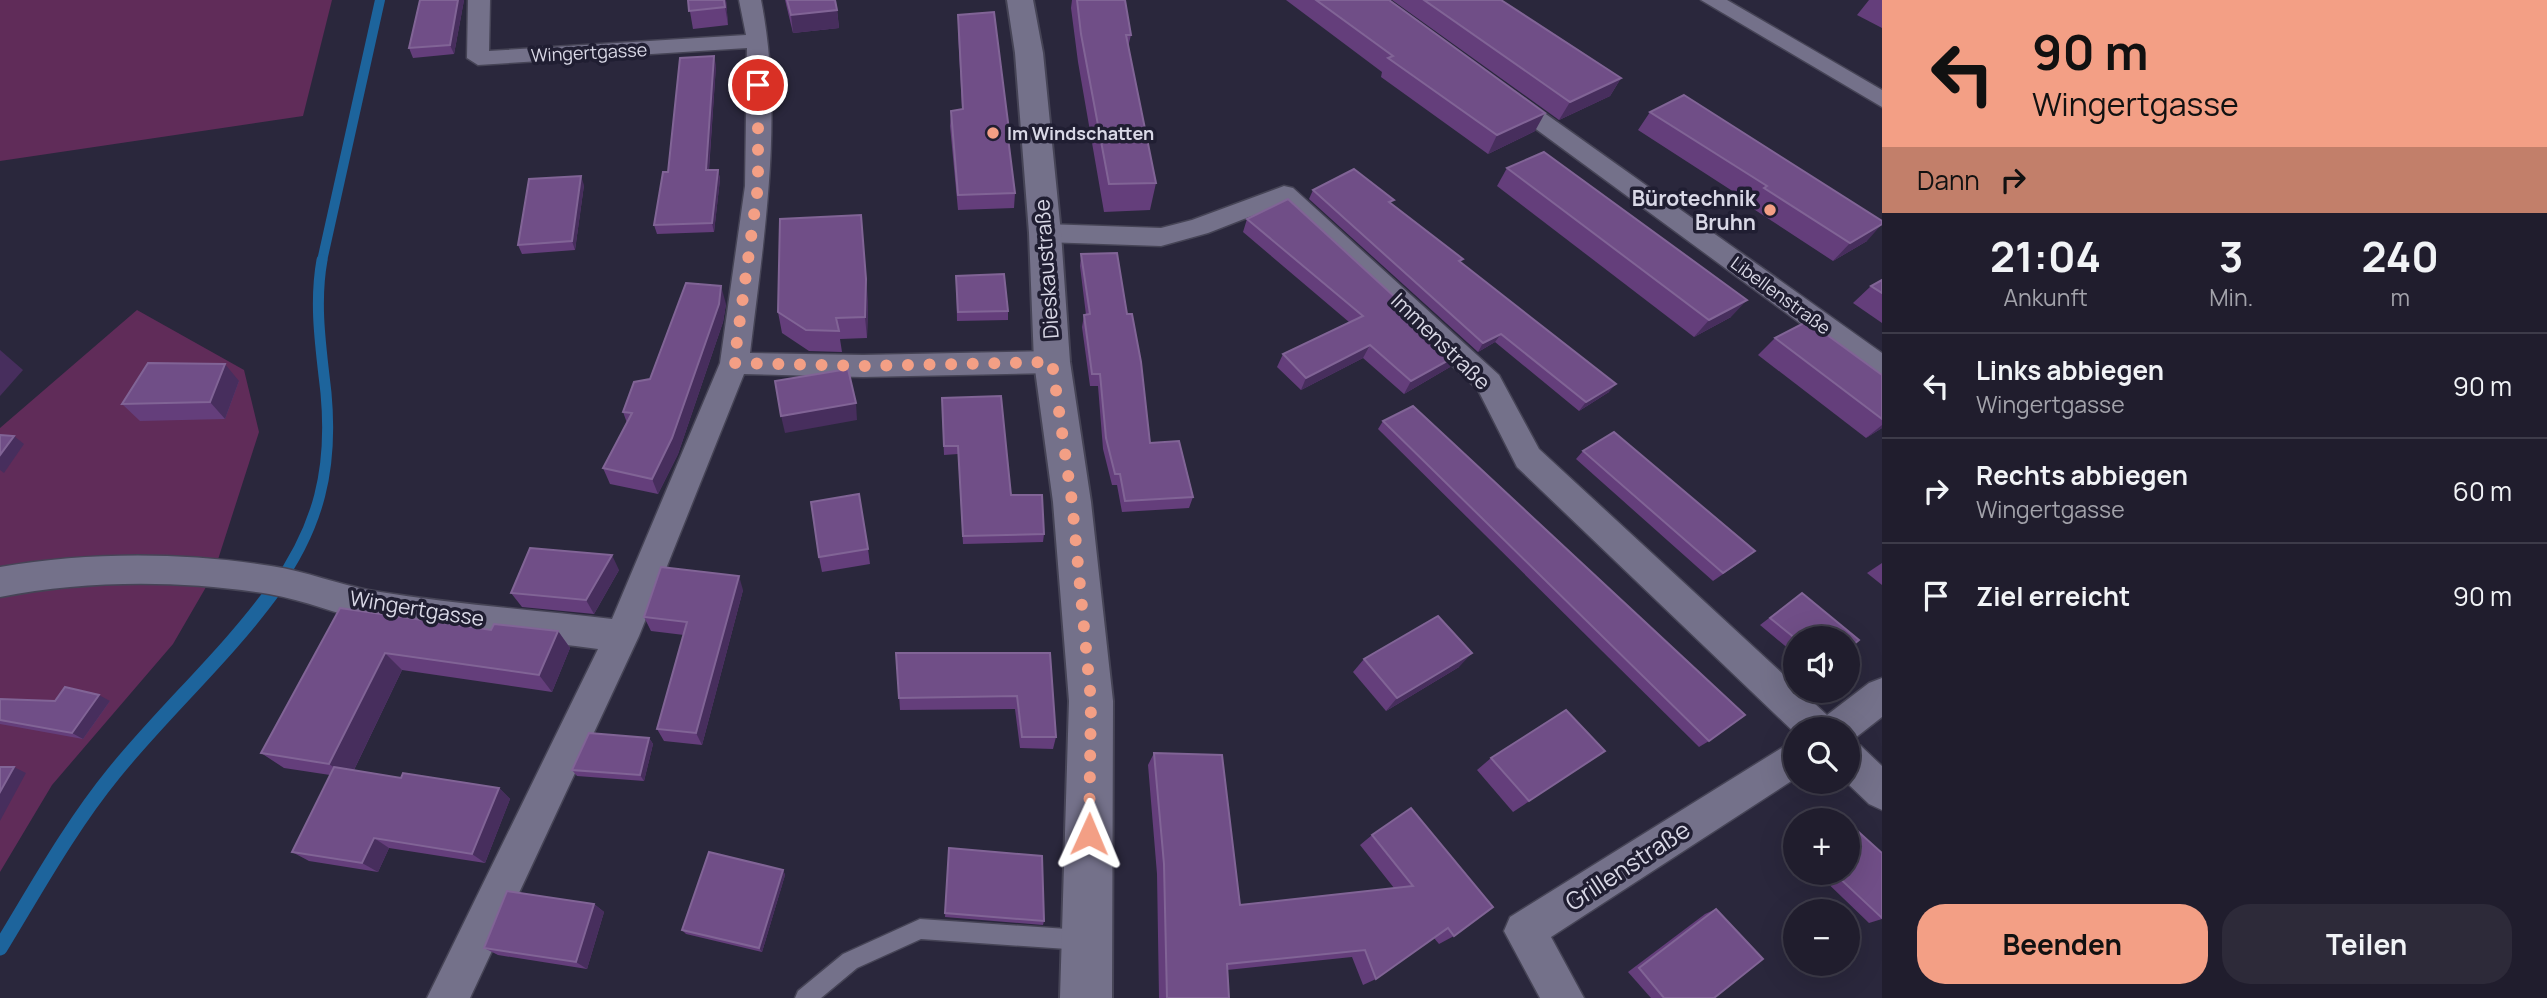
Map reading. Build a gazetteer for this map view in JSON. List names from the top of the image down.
{
  "streets": {
    "main road": ["Dieskaustraße"],
    "street": [
      "Wingertgasse",
      "Libellenstraße",
      "Immenstraße",
      "Grillenstraße"
    ]
  },
  "crossings": [
    ["Dieskaustraße", "Immenstraße"]
  ],
  "places": ["Im Windschatten", "Bürotechnik Bruhn"],
  "page": {
    "turn": ["90 m", "Wingertgasse"],
    "then": "Dann",
    "eta": [
      "21:04",
      "Ankunft",
      "3",
      "Min.",
      "240",
      "m"
    ],
    "list": [
      {
        "name": "Links abbiegen",
        "note": "Wingertgasse",
        "value": "90 m"
      },
      {
        "name": "Rechts abbiegen",
        "note": "Wingertgasse",
        "value": "60 m"
      },
      {
        "name": "Ziel erreicht",
        "value": "90 m"
      }
    ],
    "map_buttons": ["+", "−"],
    "buttons": ["Beenden", "Teilen"]
  }
}
